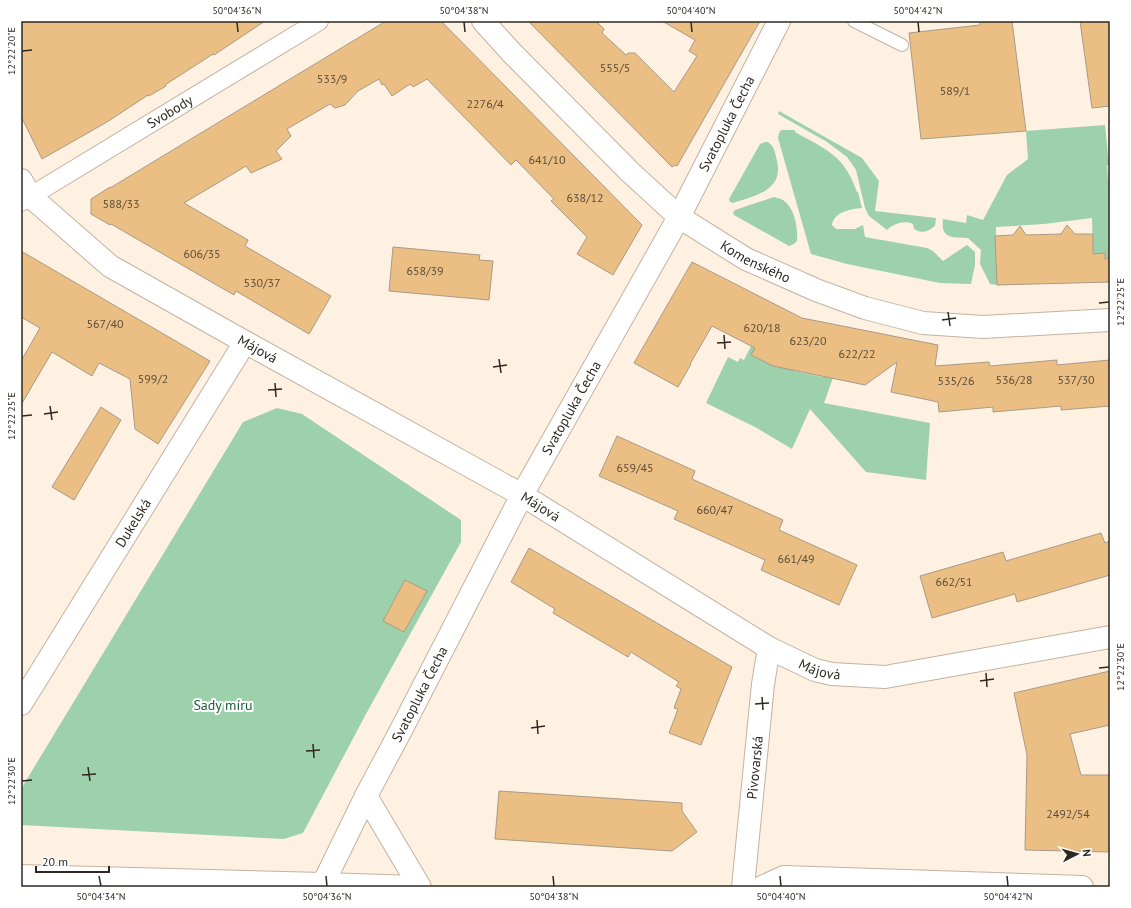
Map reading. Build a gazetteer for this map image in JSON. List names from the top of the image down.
{
  "streets": {
    "street": [
      "Svobody",
      "Svatopluka Čecha",
      "Komenského",
      "Májová",
      "Dukelská",
      "Pivovarská"
    ]
  },
  "crossings": [
    ["Svobody", "Májová"],
    ["Svatopluka Čecha", "Komenského"],
    ["Svatopluka Čecha", "Májová"],
    ["Májová", "Dukelská"],
    ["Májová", "Pivovarská"]
  ],
  "parks": ["Sady míru"],
  "house_numbers": [
    "555/5",
    "533/9",
    "589/1",
    "2276/4",
    "641/10",
    "638/12",
    "588/33",
    "606/35",
    "658/39",
    "530/37",
    "567/40",
    "620/18",
    "623/20",
    "622/22",
    "599/2",
    "536/28",
    "537/30",
    "535/26",
    "659/45",
    "660/47",
    "661/49",
    "662/51",
    "2492/54"
  ],
  "scale_bar": "20 m",
  "north": "right",
  "coordinates": [
    "50°04'36\"N",
    "50°04'38\"N",
    "50°04'40\"N",
    "50°04'42\"N",
    "12°22'20\"E",
    "12°22'25\"E",
    "12°22'30\"E",
    "50°04'34\"N"
  ]
}
